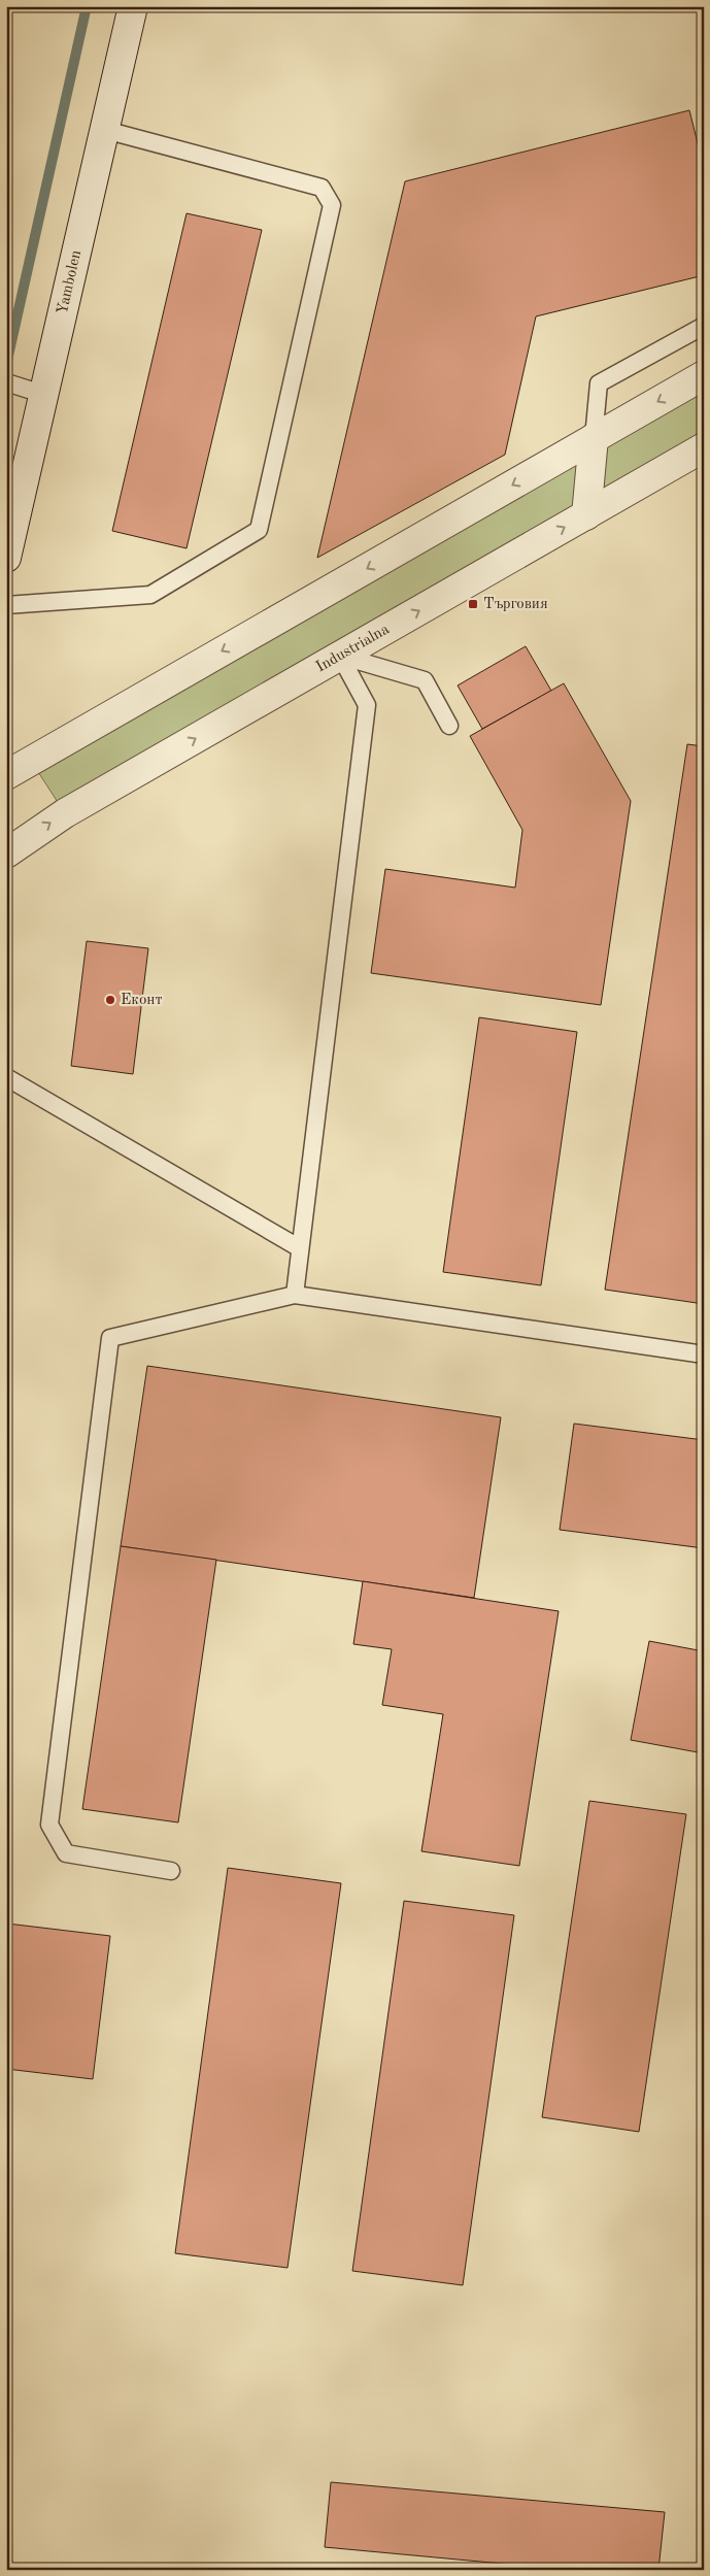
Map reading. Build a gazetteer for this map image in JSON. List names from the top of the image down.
{
  "streets": {
    "street": ["Yambolen", "Industrialna"]
  },
  "places": {
    "transit": ["Търговия"],
    "other": ["Еконт"]
  }
}
